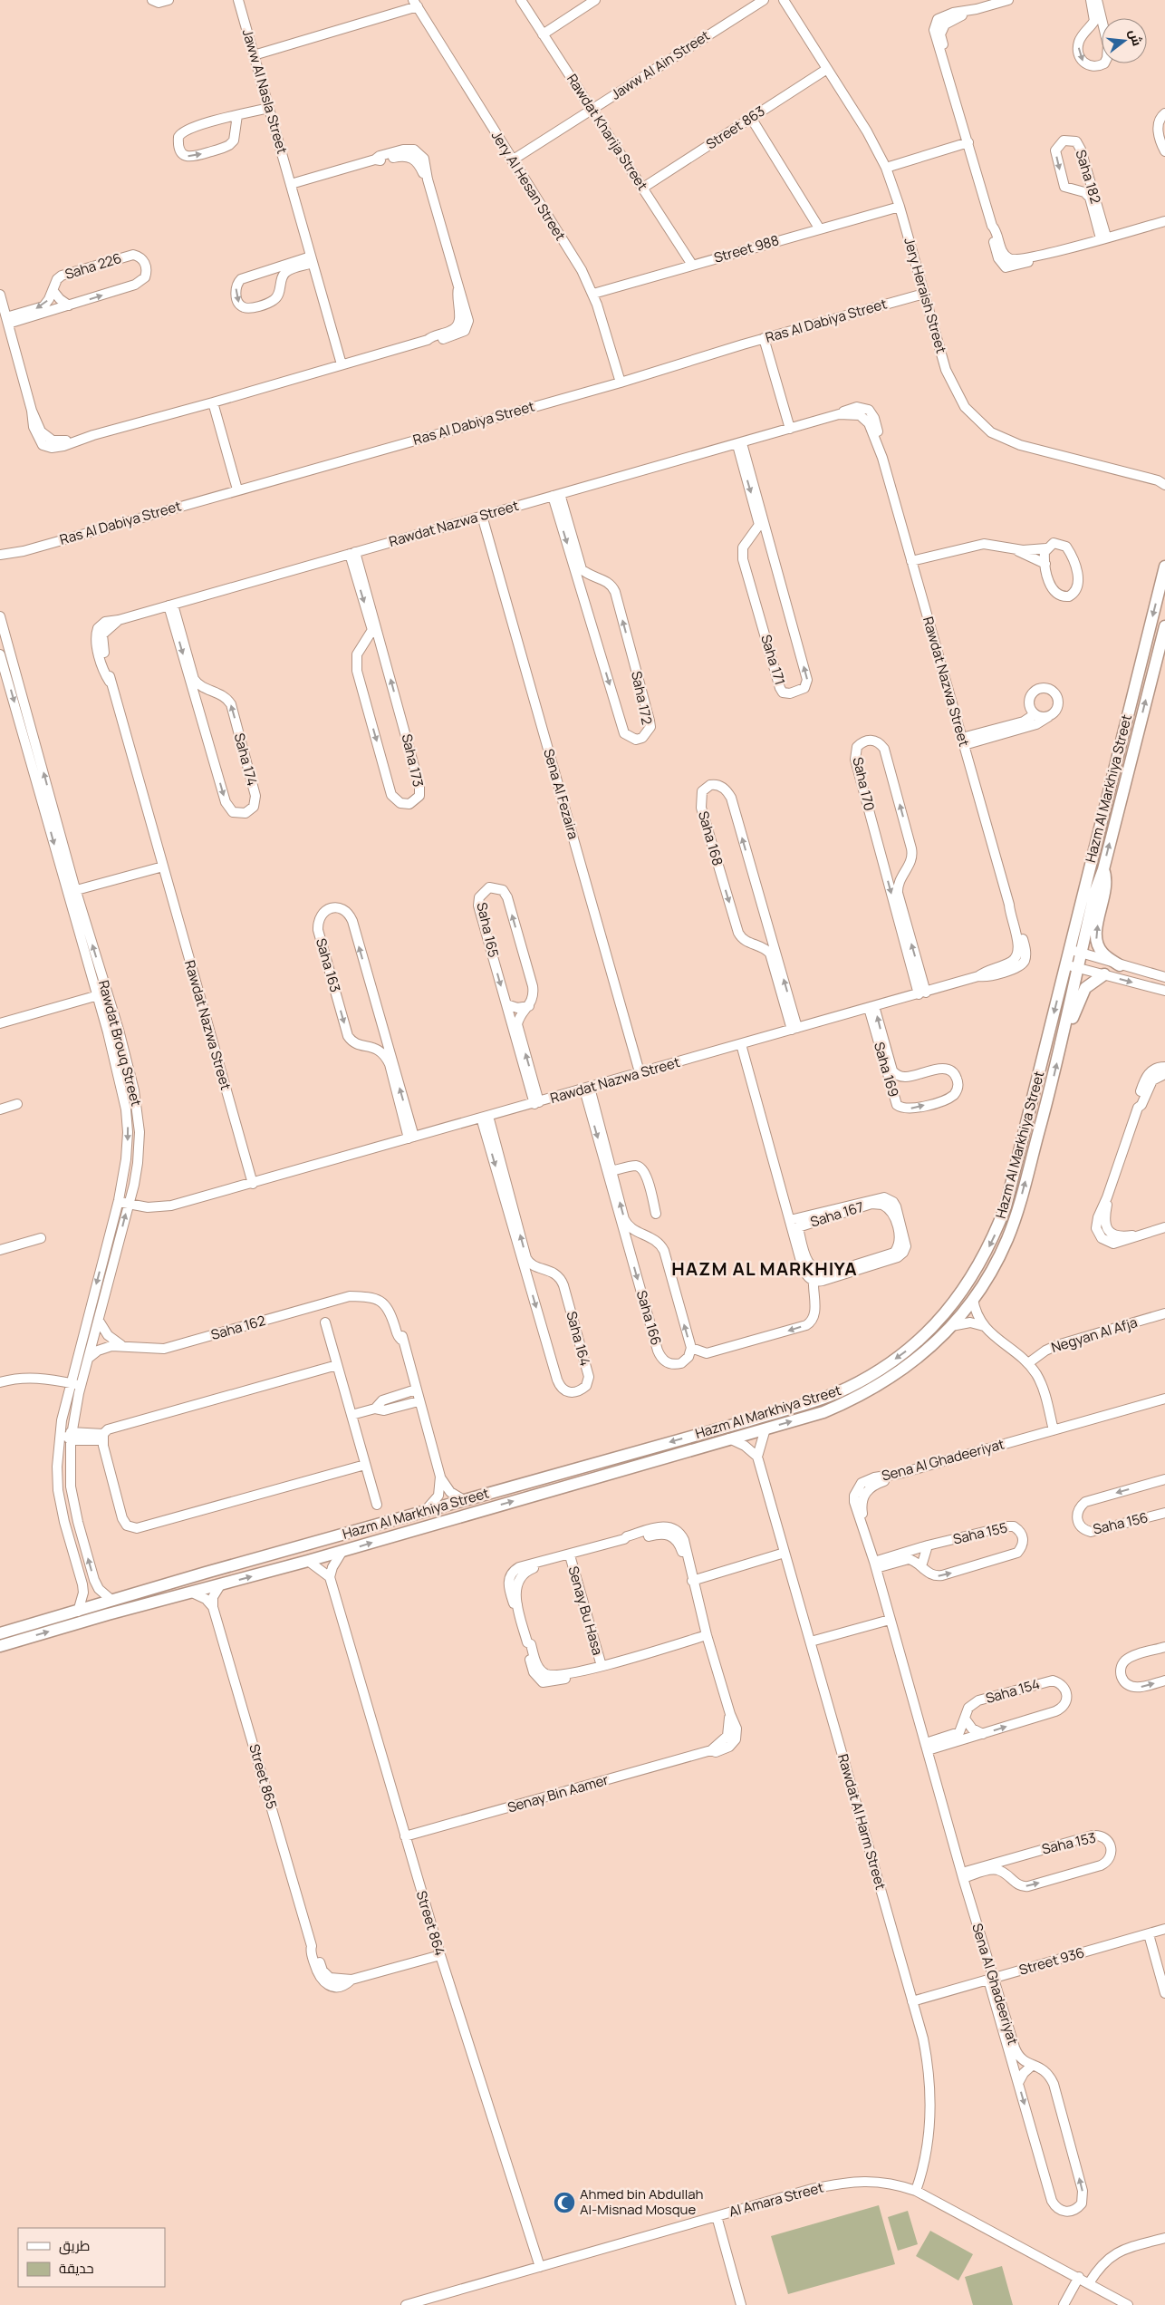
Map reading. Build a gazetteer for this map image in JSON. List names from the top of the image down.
{
  "streets": {
    "street": [
      "Jaww Al Ain Street",
      "Jaww Al Nasla Street",
      "Street 863",
      "Rawdat Kharija Street",
      "Saha 182",
      "Jery Al Hesan Street",
      "Street 988",
      "Saha 226",
      "Jery Heraish Street",
      "Ras Al Dabiya Street",
      "Rawdat Nazwa Street",
      "Saha 171",
      "Saha 172",
      "Saha 174",
      "Saha 173",
      "Saha 170",
      "Hazm Al Markhiya Street",
      "Sena Al Fezaira",
      "Saha 168",
      "Saha 165",
      "Saha 163",
      "Rawdat Brouq Street",
      "Saha 169",
      "Saha 167",
      "Saha 166",
      "Saha 162",
      "Negyan Al Afja",
      "Saha 164",
      "Sena Al Ghadeeriyat",
      "Saha 156",
      "Saha 155",
      "Senay Bu Hasa",
      "Saha 154",
      "Street 865",
      "Senay Bin Aamer",
      "Rawdat Al Harm Street",
      "Saha 153",
      "Street 864",
      "Street 936",
      "Al Amara Street"
    ]
  },
  "crossings": [
    ["Jaww Al Ain Street", "Rawdat Kharija Street"],
    ["Jaww Al Ain Street", "Jery Al Hesan Street"],
    ["Street 863", "Rawdat Kharija Street"],
    ["Street 863", "Jery Heraish Street"],
    ["Rawdat Kharija Street", "Street 988"],
    ["Jery Al Hesan Street", "Street 988"],
    ["Jery Al Hesan Street", "Ras Al Dabiya Street"],
    ["Street 988", "Jery Heraish Street"],
    ["Jery Heraish Street", "Ras Al Dabiya Street"],
    ["Rawdat Nazwa Street", "Saha 171"],
    ["Rawdat Nazwa Street", "Saha 172"],
    ["Rawdat Nazwa Street", "Saha 174"],
    ["Rawdat Nazwa Street", "Saha 173"],
    ["Rawdat Nazwa Street", "Saha 170"],
    ["Rawdat Nazwa Street", "Sena Al Fezaira"],
    ["Rawdat Nazwa Street", "Saha 168"],
    ["Rawdat Nazwa Street", "Saha 165"],
    ["Rawdat Nazwa Street", "Saha 163"],
    ["Rawdat Nazwa Street", "Rawdat Brouq Street"],
    ["Rawdat Nazwa Street", "Saha 169"],
    ["Rawdat Nazwa Street", "Saha 167"],
    ["Rawdat Nazwa Street", "Saha 166"],
    ["Rawdat Nazwa Street", "Saha 164"],
    ["Hazm Al Markhiya Street", "Rawdat Brouq Street"],
    ["Hazm Al Markhiya Street", "Saha 162"],
    ["Rawdat Brouq Street", "Saha 162"],
    ["Saha 167", "Saha 166"],
    ["Sena Al Ghadeeriyat", "Saha 155"],
    ["Sena Al Ghadeeriyat", "Saha 154"],
    ["Sena Al Ghadeeriyat", "Saha 153"],
    ["Sena Al Ghadeeriyat", "Street 936"],
    ["Senay Bu Hasa", "Senay Bin Aamer"],
    ["Street 865", "Street 864"],
    ["Senay Bin Aamer", "Street 864"],
    ["Rawdat Al Harm Street", "Street 936"],
    ["Rawdat Al Harm Street", "Al Amara Street"],
    ["Street 864", "Al Amara Street"]
  ],
  "districts": ["HAZM AL MARKHIYA"],
  "places": {
    "mosque": ["Ahmed bin Abdullah Al-Misnad Mosque"]
  },
  "legend": ["طريق", "حديقة"],
  "north": "right"
}
